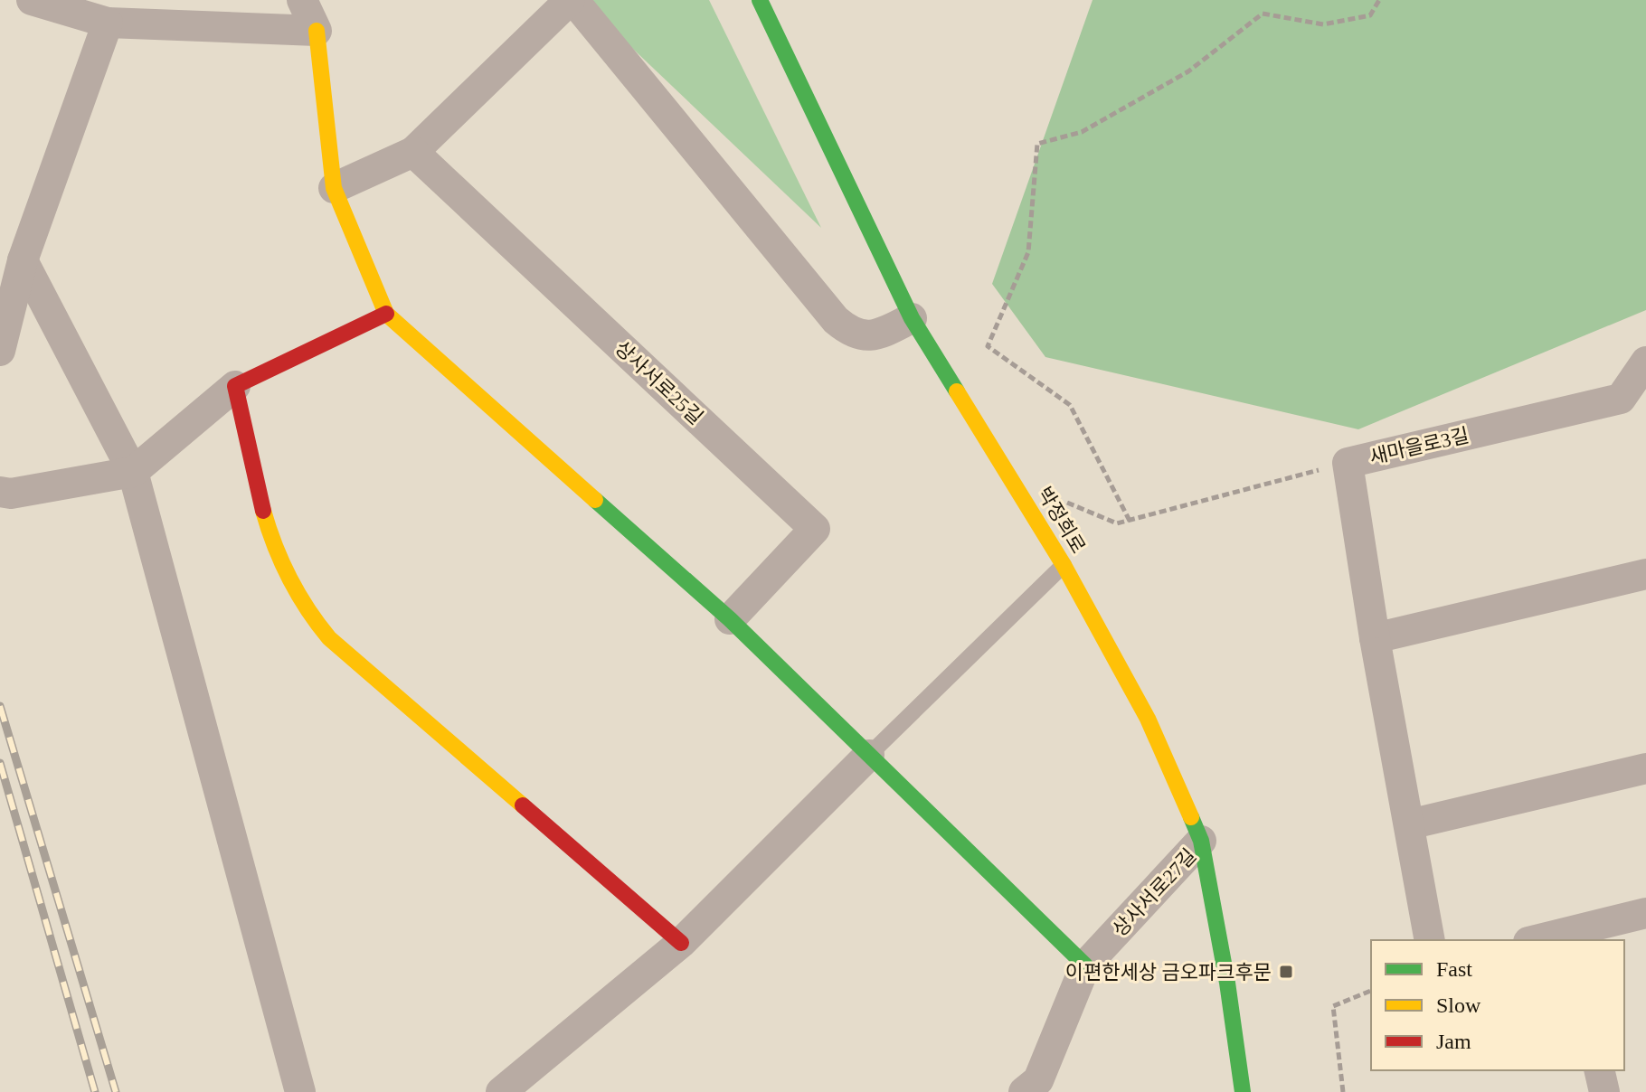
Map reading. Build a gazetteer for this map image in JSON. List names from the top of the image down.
{
  "streets": {
    "street": [
      "상사서로25길",
      "새마을로3길",
      "박정희로",
      "상사서로27길"
    ]
  },
  "crossings": [
    ["박정희로", "상사서로27길"]
  ],
  "places": {
    "transit": ["이편한세상 금오파크후문"]
  },
  "legend": ["Fast", "Slow", "Jam"]
}
